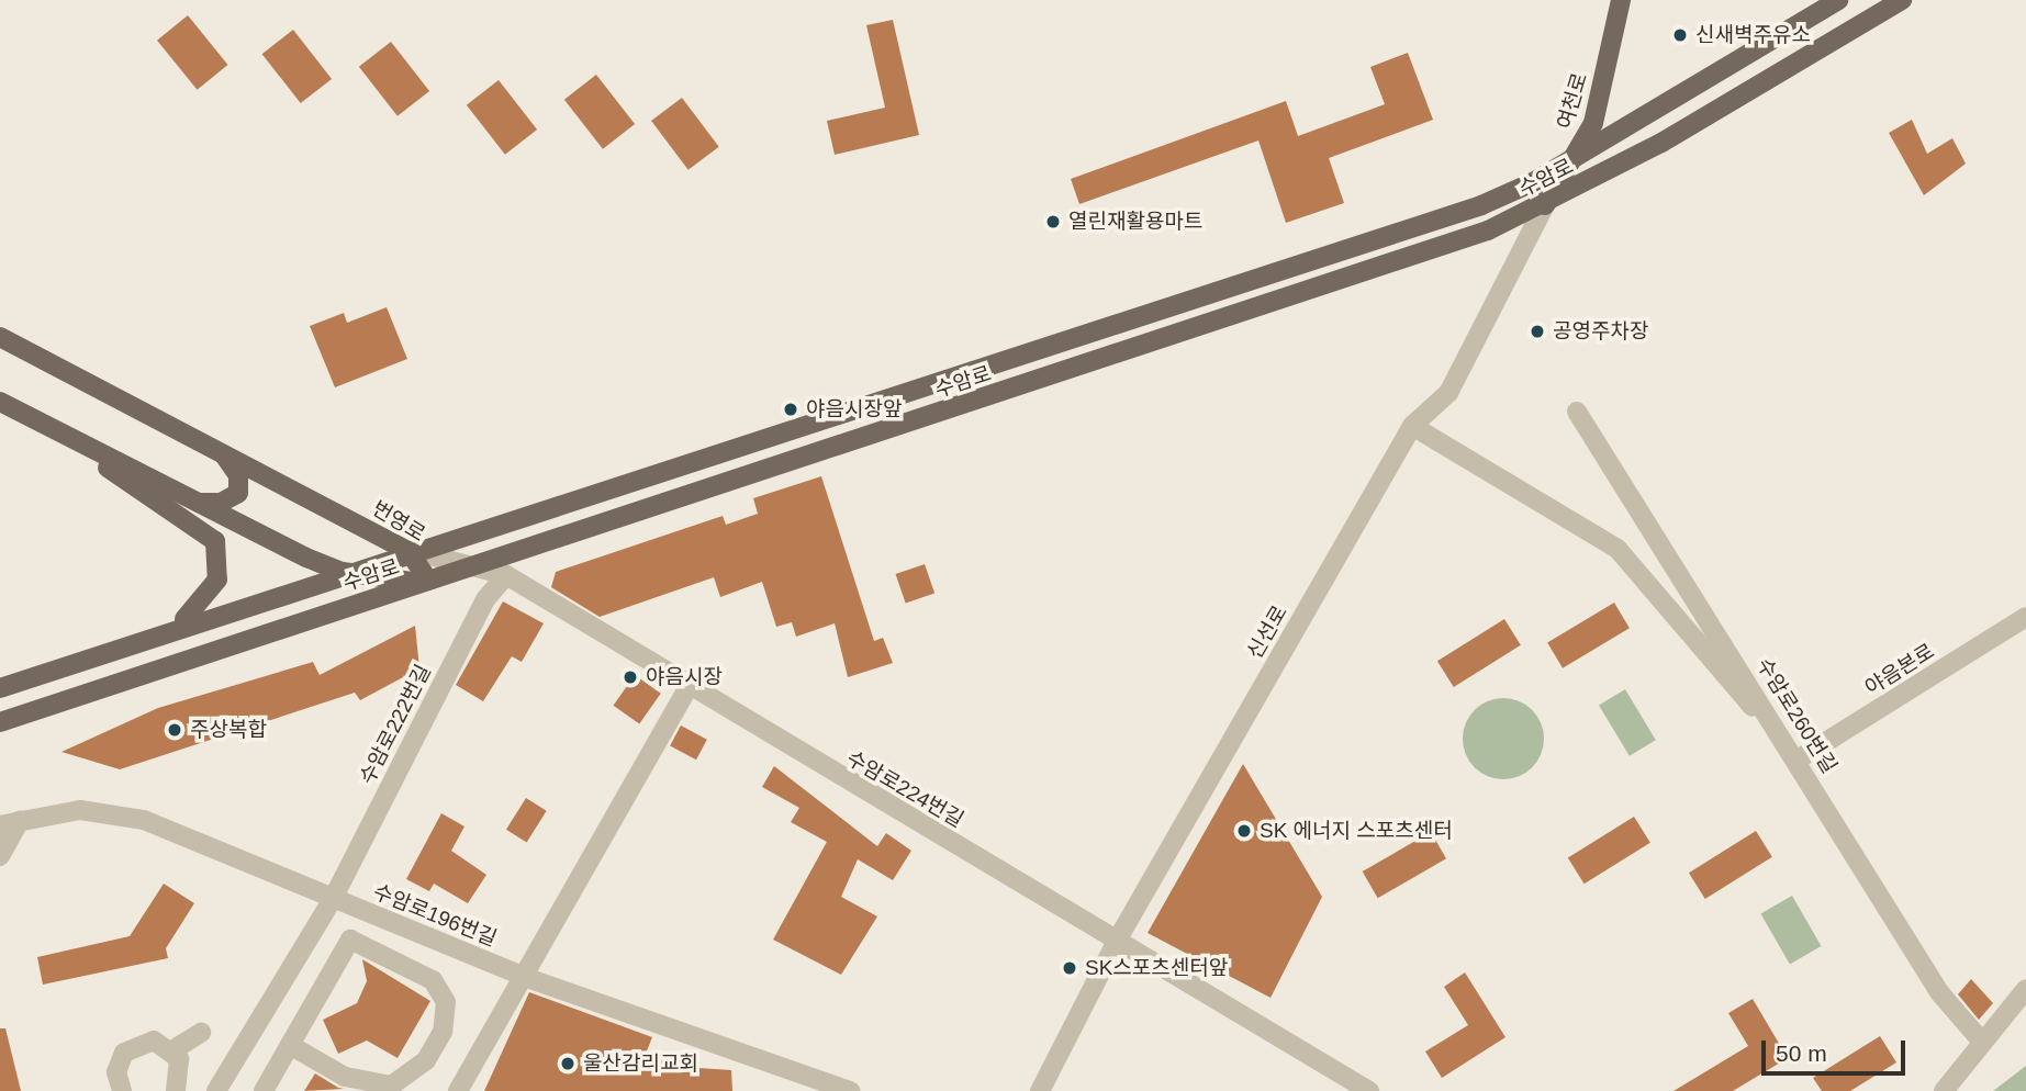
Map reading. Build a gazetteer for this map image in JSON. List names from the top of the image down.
{
  "streets": {
    "main road": ["여천로", "수암로", "번영로"],
    "street": [
      "신선로",
      "야음본로",
      "수암로260번길",
      "수암로222번길",
      "수암로224번길",
      "수암로196번길"
    ]
  },
  "crossings": [
    ["여천로", "수암로"],
    ["여천로", "신선로"],
    ["수암로", "번영로"],
    ["수암로", "신선로"],
    ["수암로", "수암로224번길"],
    ["번영로", "수암로224번길"],
    ["신선로", "수암로224번길"],
    ["야음본로", "수암로260번길"],
    ["수암로222번길", "수암로224번길"],
    ["수암로222번길", "수암로196번길"]
  ],
  "places": [
    "신새벽주유소",
    "열린재활용마트",
    "공영주차장",
    "야음시장앞",
    "야음시장",
    "주상복합",
    "SK 에너지 스포츠센터",
    "SK스포츠센터앞",
    "울산감리교회"
  ],
  "scale_bar": "50 m"
}
